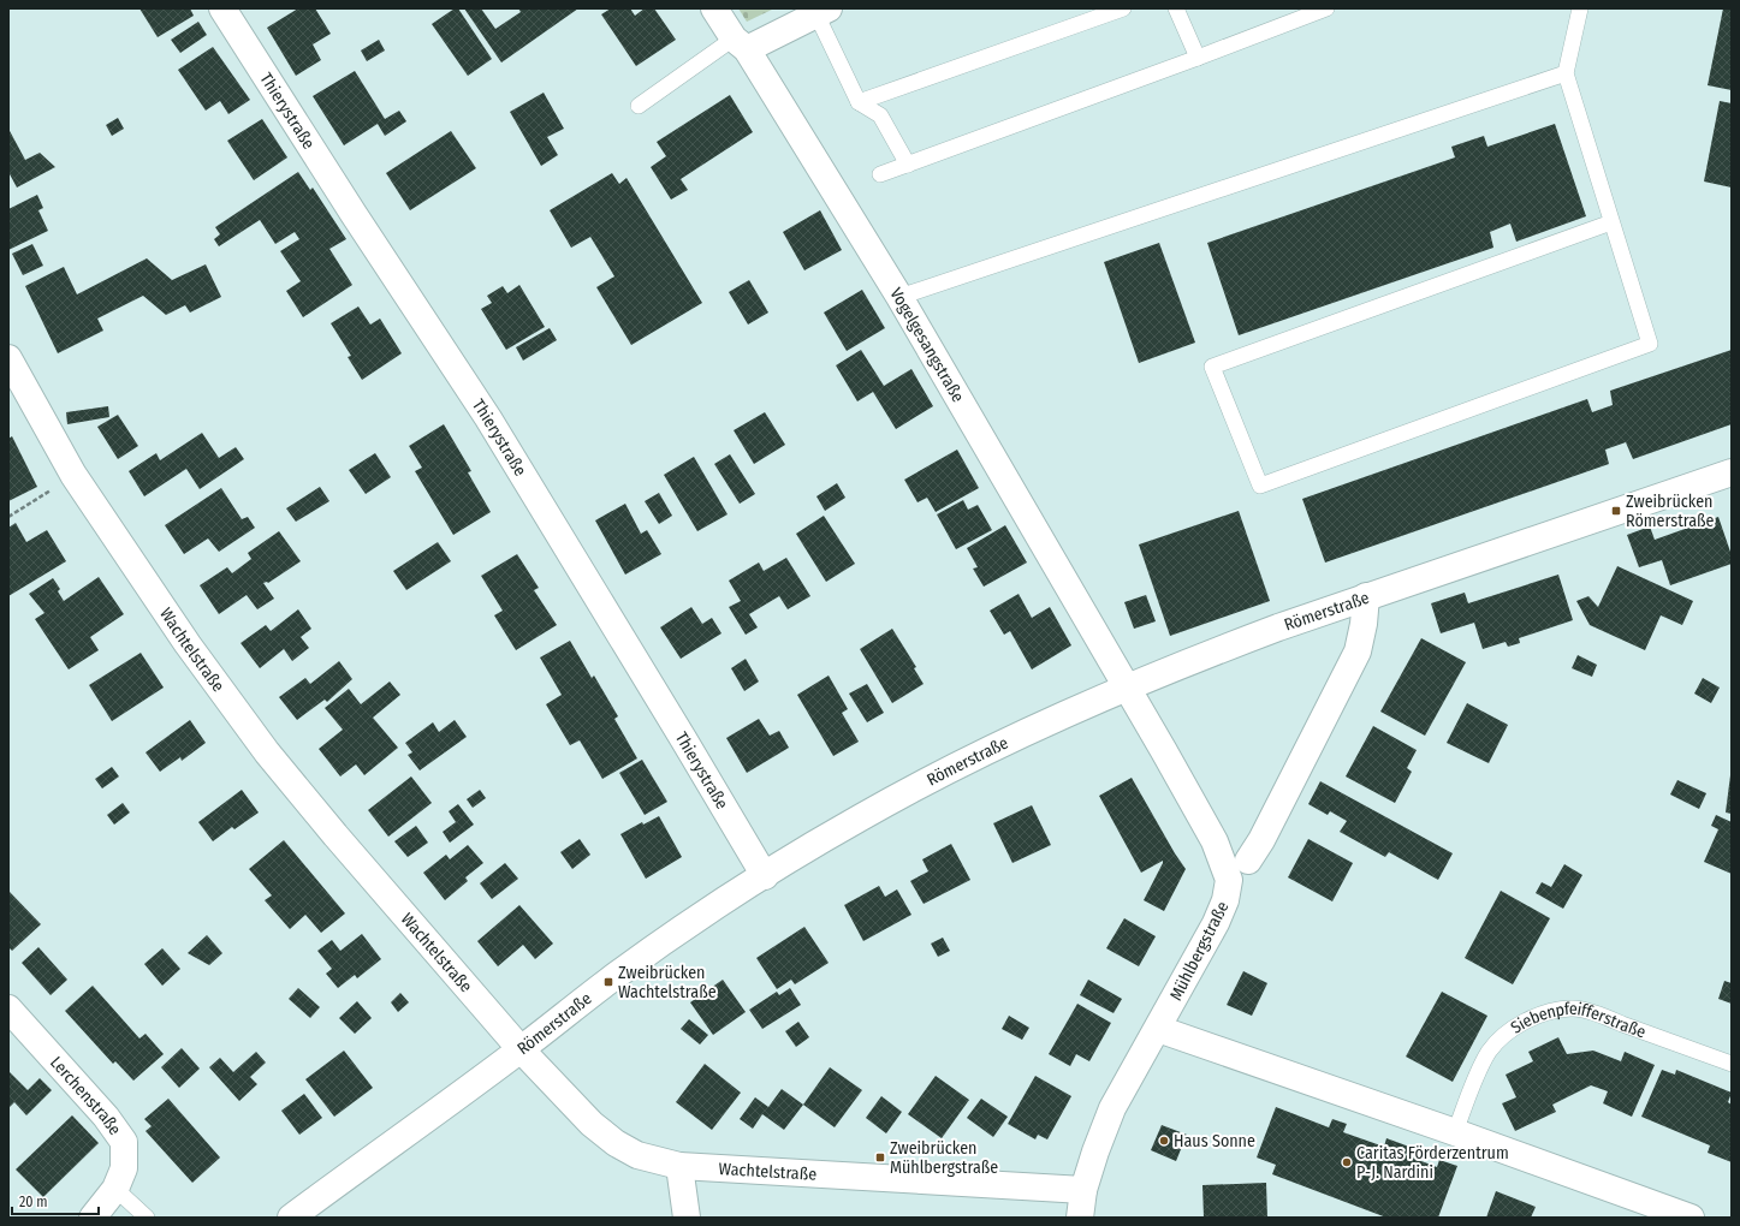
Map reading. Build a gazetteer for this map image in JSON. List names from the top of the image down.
{
  "streets": {
    "street": [
      "Thierystraße",
      "Vogelgesangstraße",
      "Römerstraße",
      "Wachtelstraße",
      "Mühlbergstraße",
      "Lerchenstraße"
    ],
    "lane": ["Siebenpfeifferstraße"]
  },
  "crossings": [
    ["Thierystraße", "Römerstraße"],
    ["Vogelgesangstraße", "Römerstraße"],
    ["Vogelgesangstraße", "Mühlbergstraße"],
    ["Römerstraße", "Wachtelstraße"],
    ["Römerstraße", "Mühlbergstraße"],
    ["Wachtelstraße", "Mühlbergstraße"]
  ],
  "places": {
    "transit": ["Zweibrücken Römerstraße", "Zweibrücken Wachtelstraße", "Zweibrücken Mühlbergstraße"],
    "other": ["Haus Sonne", "Caritas Förderzentrum P-J. Nardini"]
  },
  "scale_bar": "20 m"
}
